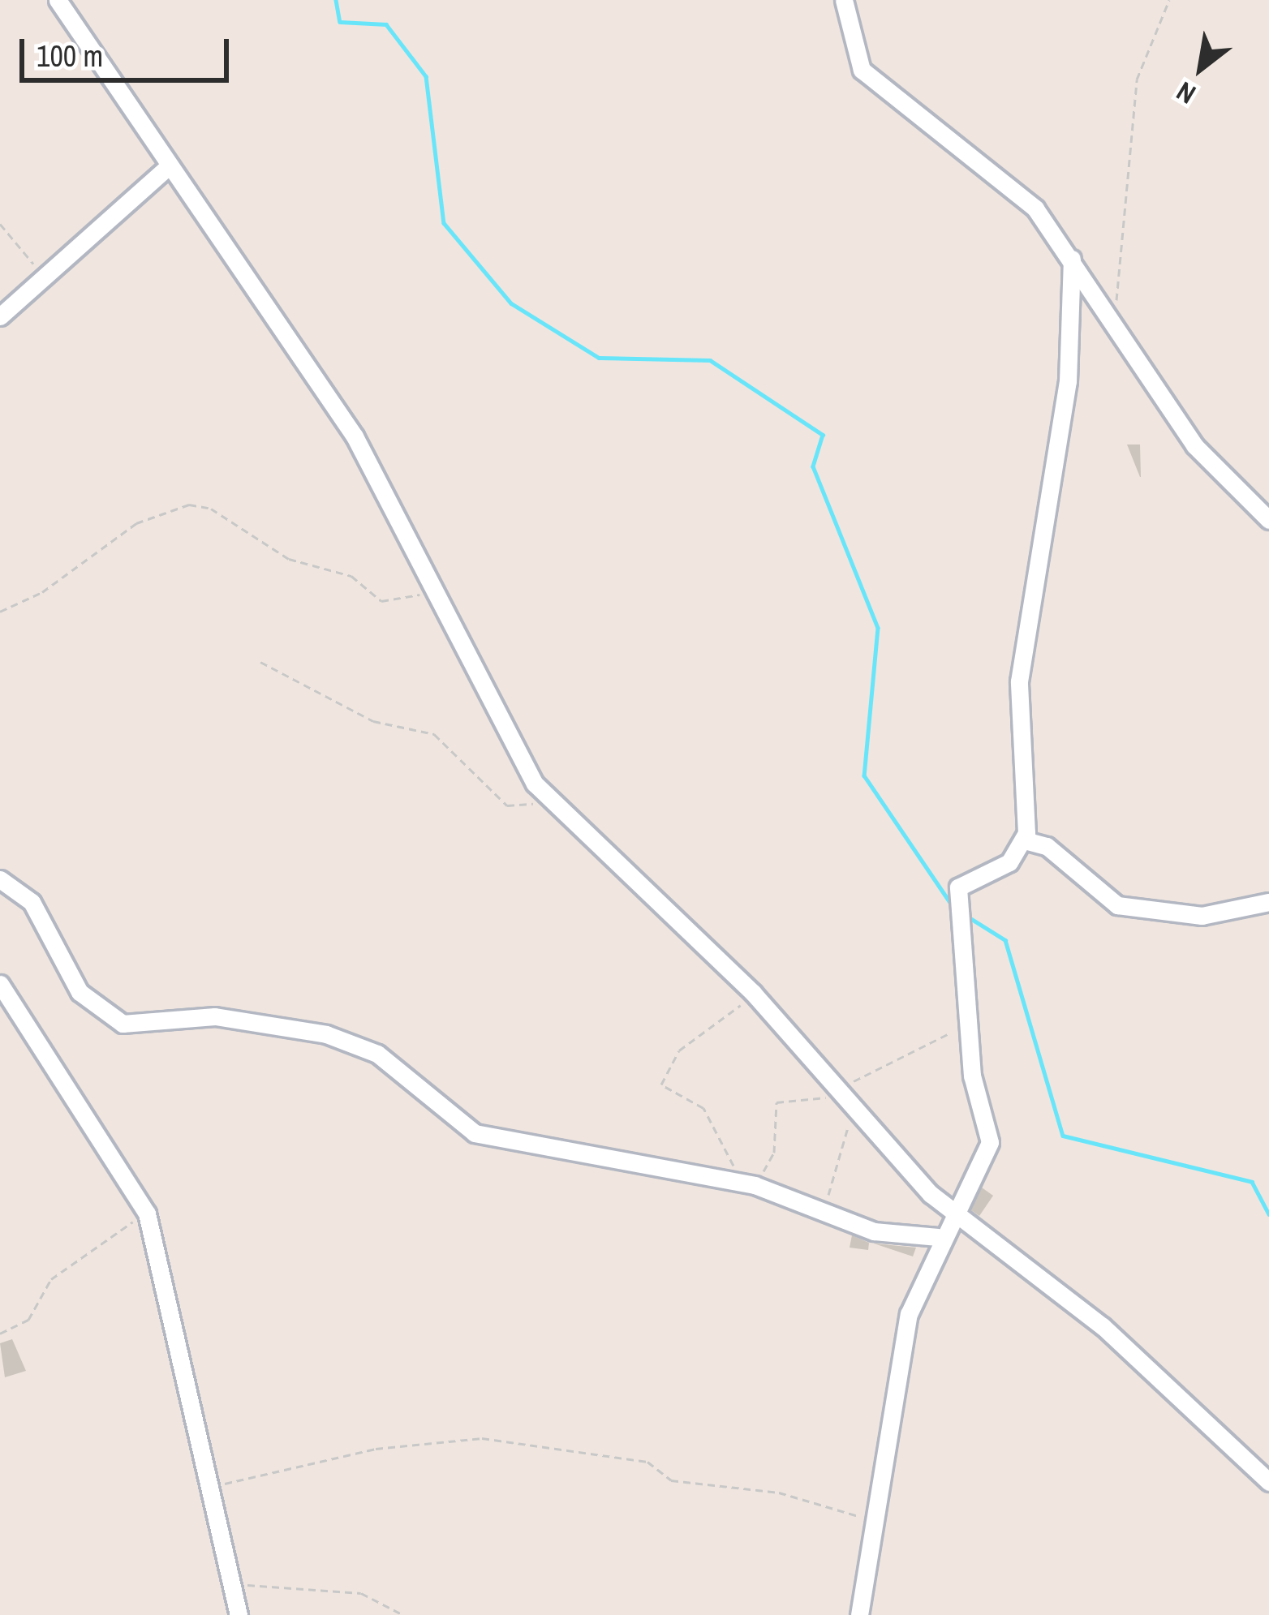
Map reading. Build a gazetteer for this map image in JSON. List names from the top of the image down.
{
  "scale_bar": "100 m",
  "north": "bottom left"
}
